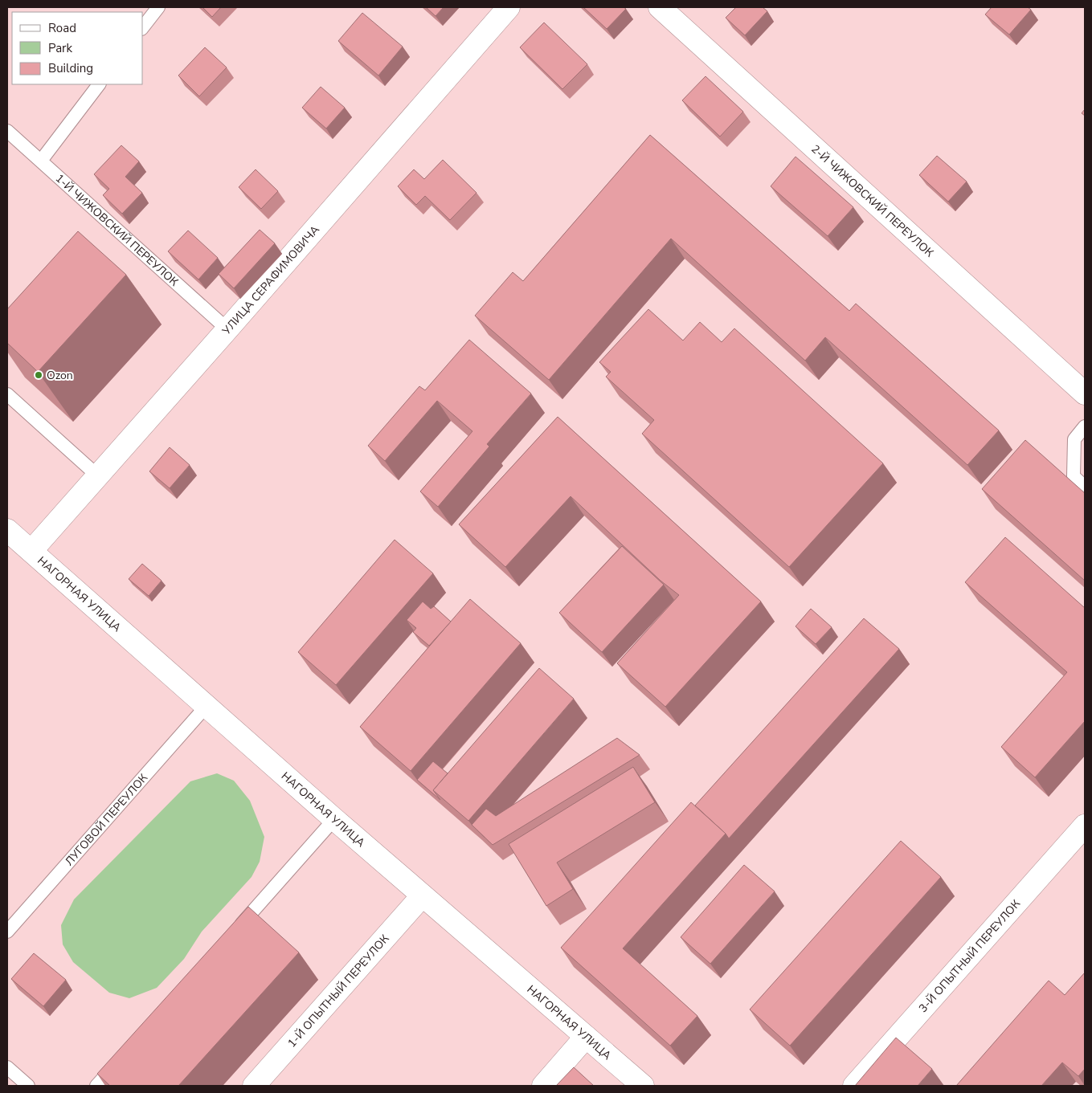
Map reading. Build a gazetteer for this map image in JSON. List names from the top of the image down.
{
  "streets": {
    "street": [
      "2-Й ЧИЖОВСКИЙ ПЕРЕУЛОК",
      "УЛИЦА СЕРАФИМОВИЧА",
      "НАГОРНАЯ УЛИЦА",
      "3-Й ОПЫТНЫЙ ПЕРЕУЛОК",
      "1-Й ОПЫТНЫЙ ПЕРЕУЛОК"
    ],
    "lane": ["1-Й ЧИЖОВСКИЙ ПЕРЕУЛОК", "ЛУГОВОЙ ПЕРЕУЛОК"]
  },
  "crossings": [
    ["1-Й ЧИЖОВСКИЙ ПЕРЕУЛОК", "УЛИЦА СЕРАФИМОВИЧА"],
    ["УЛИЦА СЕРАФИМОВИЧА", "НАГОРНАЯ УЛИЦА"],
    ["НАГОРНАЯ УЛИЦА", "ЛУГОВОЙ ПЕРЕУЛОК"],
    ["НАГОРНАЯ УЛИЦА", "1-Й ОПЫТНЫЙ ПЕРЕУЛОК"]
  ],
  "places": ["Ozon"],
  "legend": ["Road", "Park", "Building"]
}
